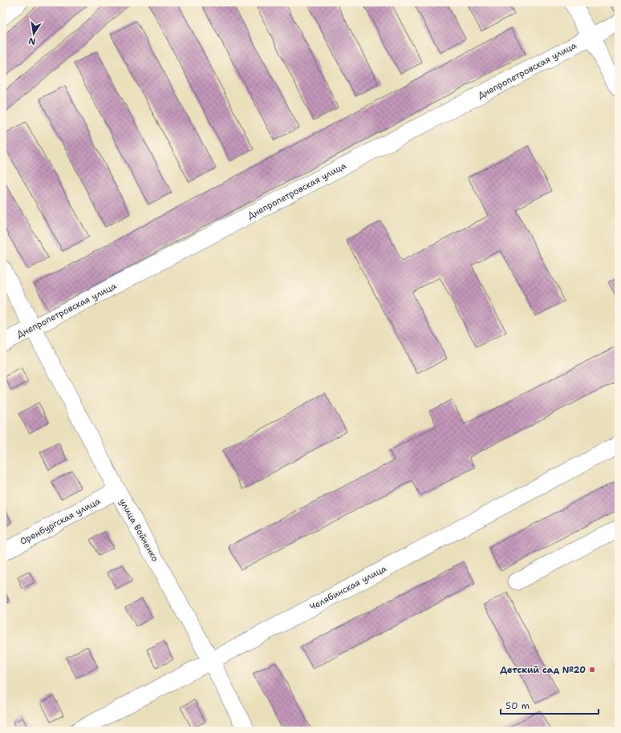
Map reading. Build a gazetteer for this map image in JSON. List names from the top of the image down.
{
  "streets": {
    "street": [
      "Днепропетровская улица",
      "Оренбургская улица",
      "улица Войченко",
      "Челябинская улица"
    ]
  },
  "crossings": [
    ["Днепропетровская улица", "улица Войченко"],
    ["Оренбургская улица", "улица Войченко"],
    ["улица Войченко", "Челябинская улица"]
  ],
  "places": ["Детский сад №20"],
  "scale_bar": "50 m",
  "north": "bottom"
}
